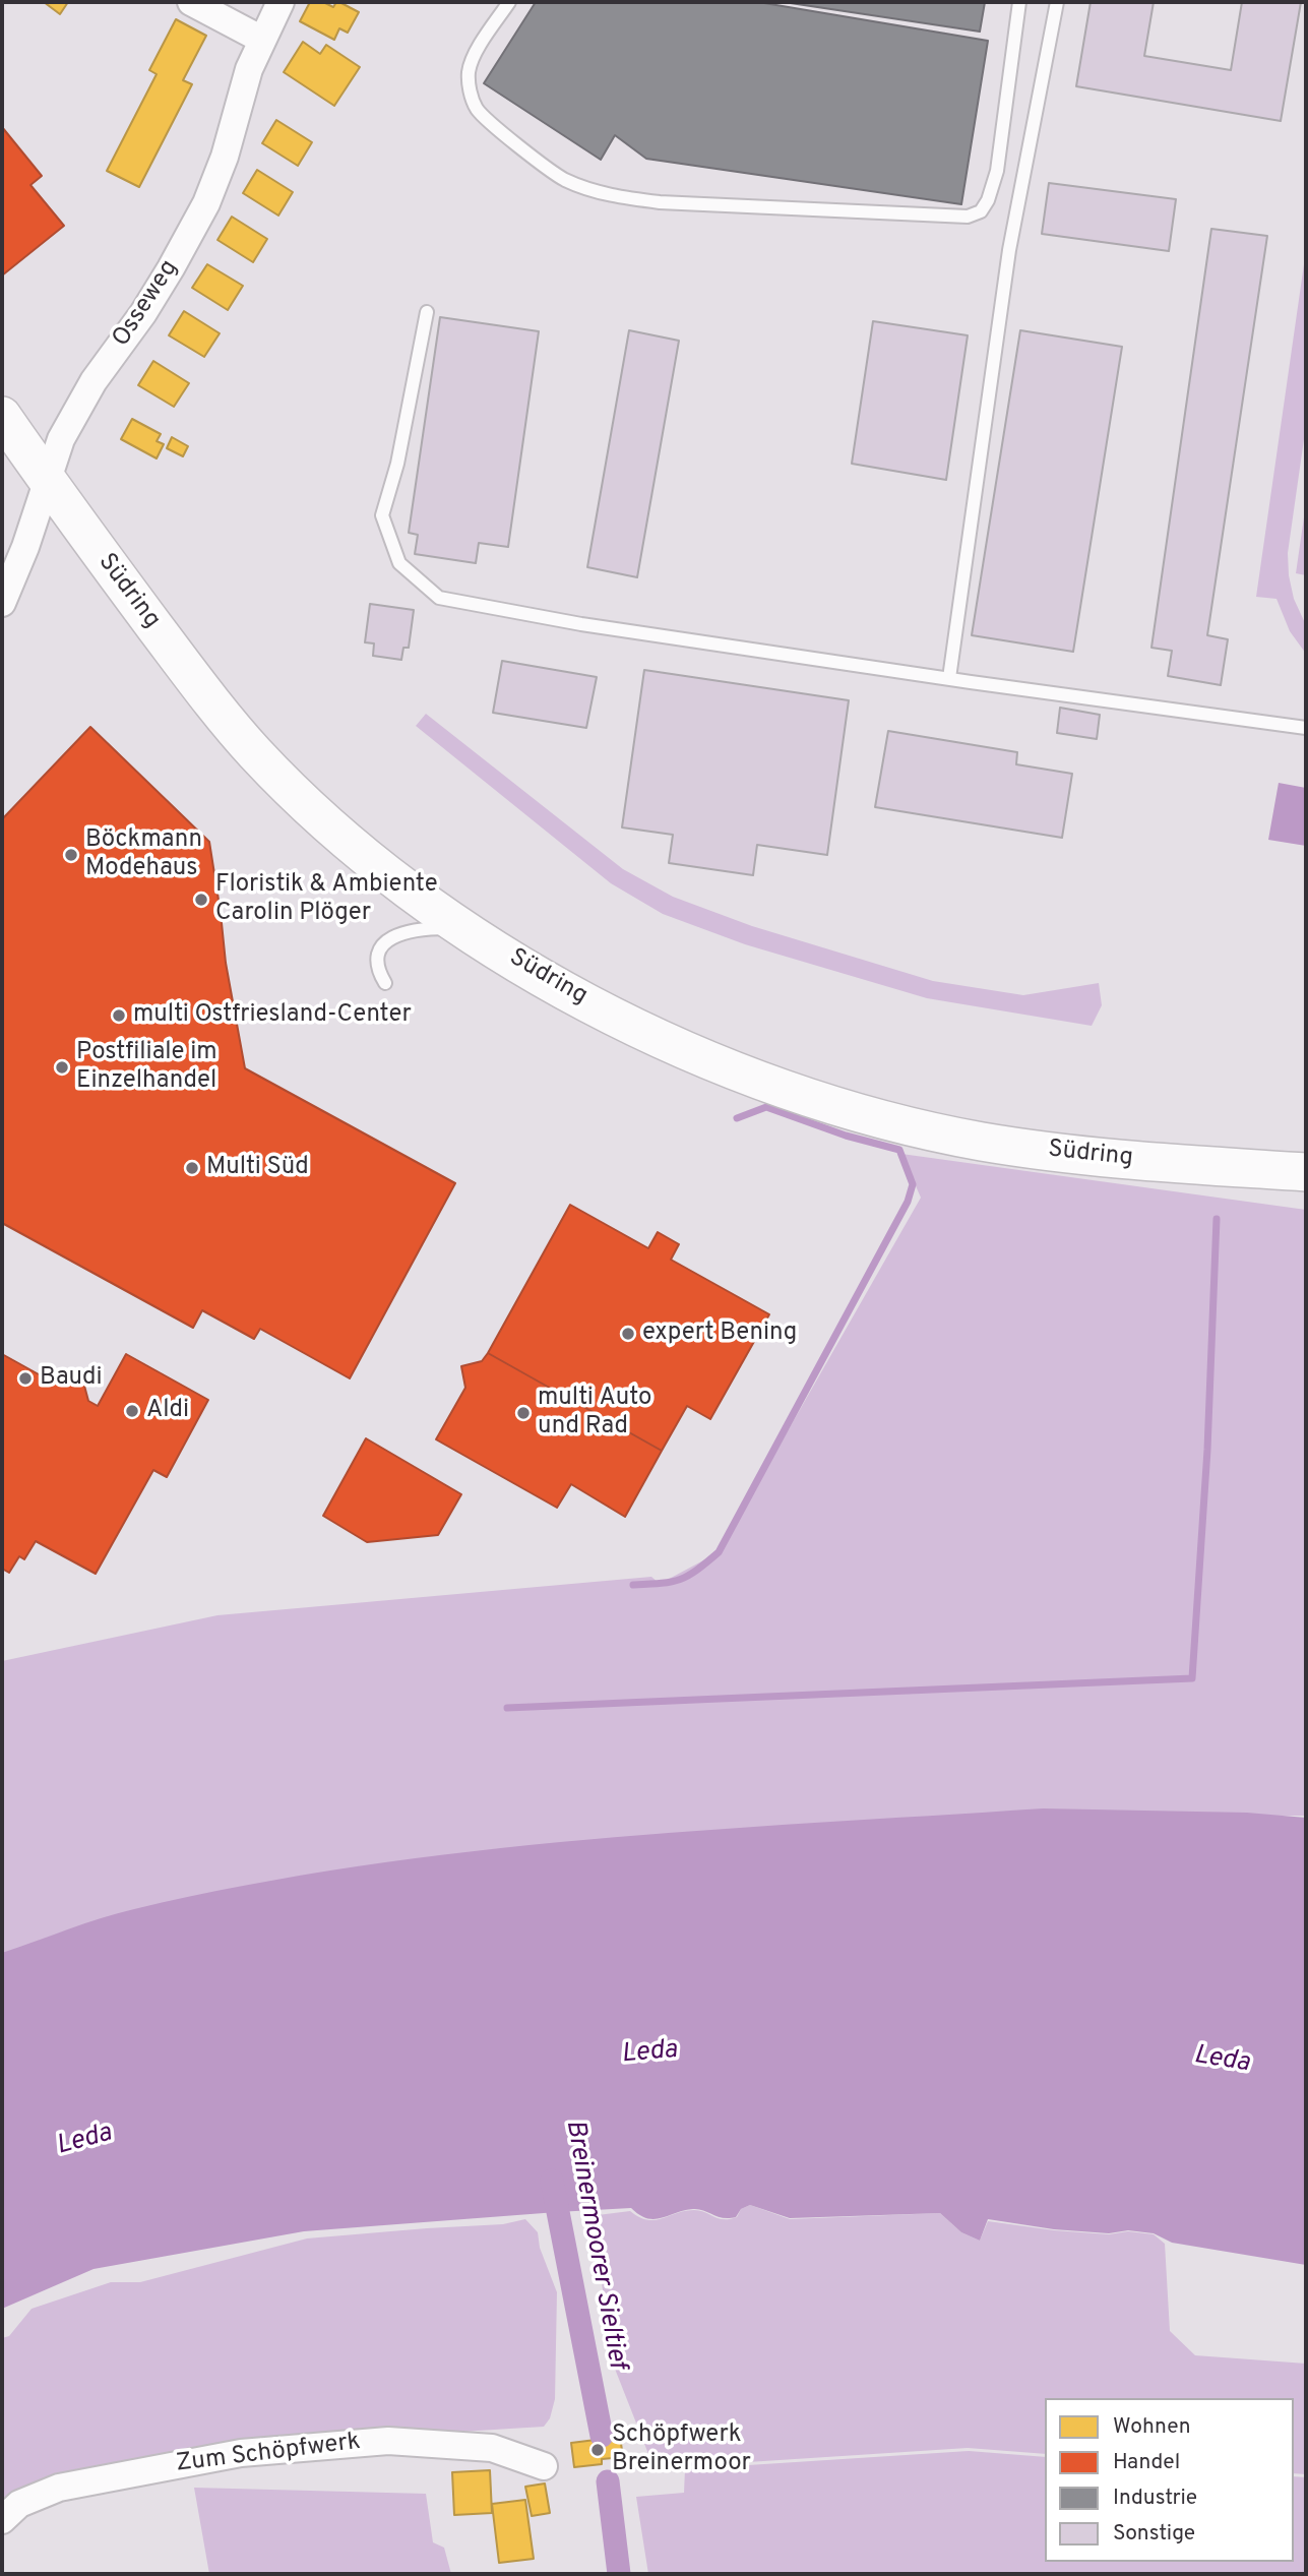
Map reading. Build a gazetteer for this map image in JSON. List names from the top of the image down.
{
  "streets": {
    "main road": ["Südring"],
    "street": ["Osseweg", "Zum Schöpfwerk"]
  },
  "crossings": [
    ["Osseweg", "Südring"]
  ],
  "water": ["Leda", "Breinermoorer Sieltief"],
  "places": [
    "Böckmann Modehaus",
    "Floristik & Ambiente Carolin Plöger",
    "multi Ostfriesland-Center",
    "Postfiliale im Einzelhandel",
    "Multi Süd",
    "expert Bening",
    "Baudi",
    "Aldi",
    "multi Auto und Rad",
    "Schöpfwerk Breinermoor"
  ],
  "legend": [
    "Wohnen",
    "Handel",
    "Industrie",
    "Sonstige"
  ]
}
